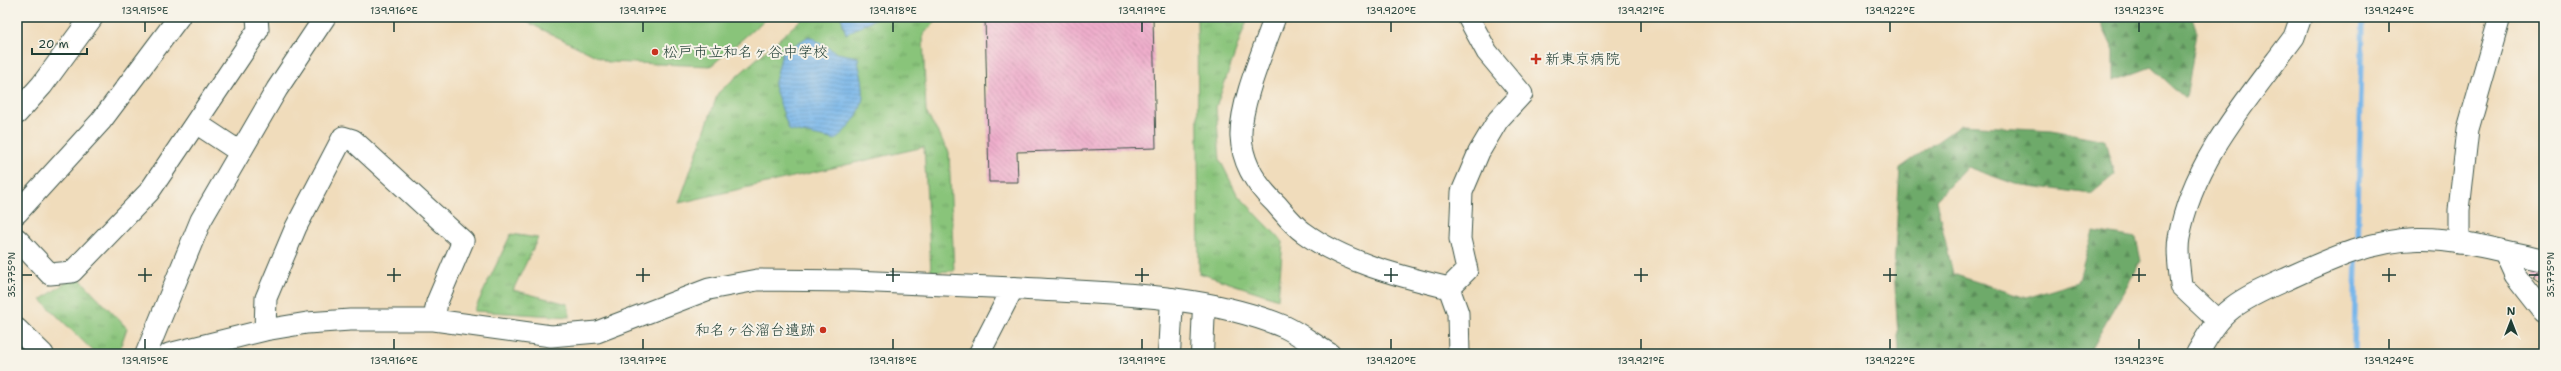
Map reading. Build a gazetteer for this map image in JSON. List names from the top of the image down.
{
  "places": {
    "other": ["松戸市立和名ヶ谷中学校", "和名ヶ谷溜台遺跡"],
    "health": ["新東京病院"]
  },
  "scale_bar": "20 m",
  "north": "top",
  "coordinates": [
    "139.915°E",
    "139.916°E",
    "139.917°E",
    "139.918°E",
    "139.919°E",
    "139.920°E",
    "139.921°E",
    "139.922°E",
    "139.923°E",
    "139.924°E",
    "35.775°N"
  ]
}
